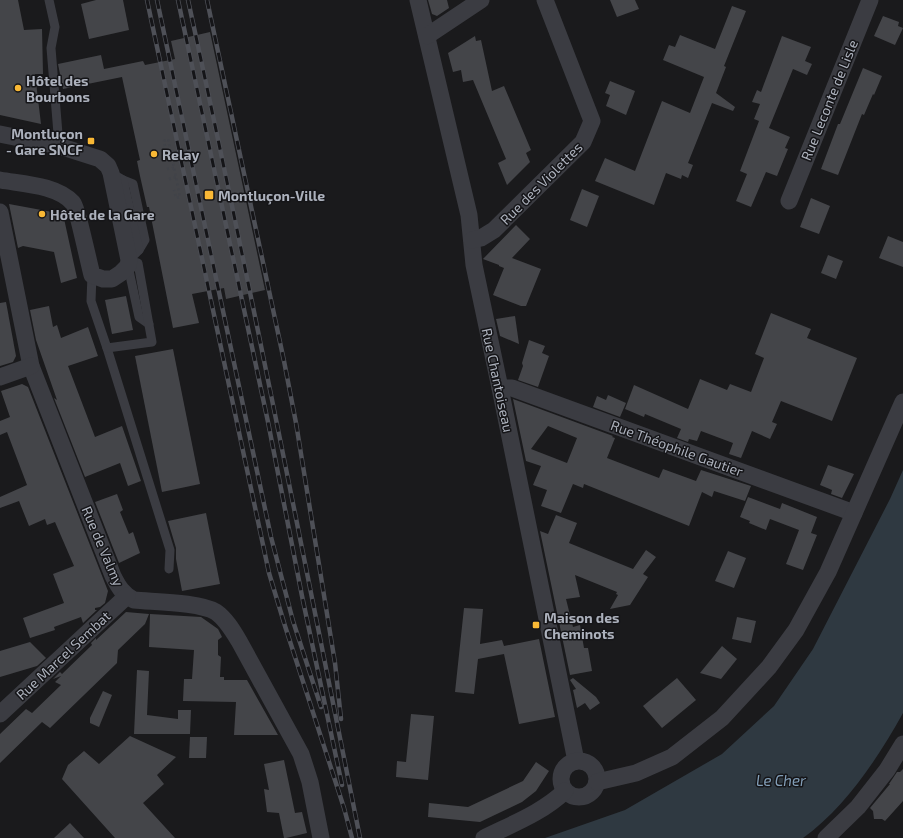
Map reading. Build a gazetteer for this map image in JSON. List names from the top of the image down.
{
  "streets": {
    "street": [
      "Rue Leconte de Lisle",
      "Rue des Violettes",
      "Rue Chantoiseau",
      "Rue Théophile Gautier",
      "Rue de Valmy",
      "Rue Marcel Sembat"
    ]
  },
  "crossings": [
    ["Rue des Violettes", "Rue Chantoiseau"],
    ["Rue Chantoiseau", "Rue Théophile Gautier"],
    ["Rue de Valmy", "Rue Marcel Sembat"]
  ],
  "water": ["Le Cher"],
  "places": {
    "other": ["Hôtel des Bourbons", "Relay", "Hôtel de la Gare"],
    "transit": ["Montluçon - Gare SNCF", "Montluçon-Ville", "Maison des Cheminots"]
  }
}
